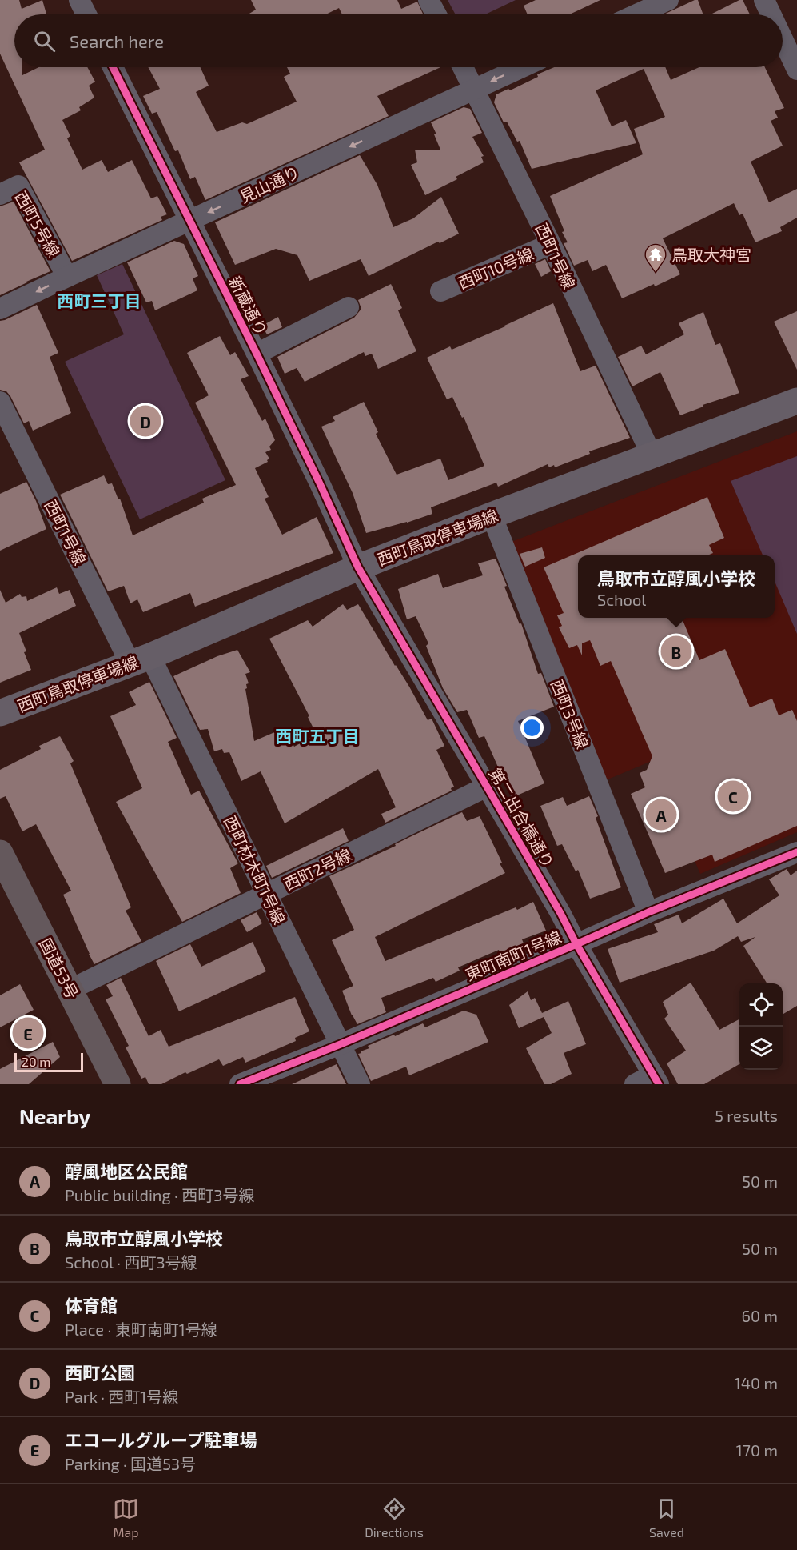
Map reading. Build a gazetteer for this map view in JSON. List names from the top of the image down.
{
  "streets": {
    "highway": ["国道53号"],
    "main road": ["西町鳥取停車場線"],
    "street": [
      "見山通り",
      "西町5号線",
      "西町1号線",
      "西町10号線",
      "新蔵通り",
      "西町3号線",
      "第二出合橋通り",
      "西町2号線",
      "西町材木町1号線",
      "東町南町1号線"
    ]
  },
  "crossings": [
    ["見山通り", "西町5号線"],
    ["見山通り", "西町1号線"],
    ["見山通り", "新蔵通り"],
    ["西町1号線", "西町10号線"],
    ["西町1号線", "西町鳥取停車場線"],
    ["西町1号線", "西町材木町1号線"],
    ["新蔵通り", "西町鳥取停車場線"],
    ["新蔵通り", "第二出合橋通り"],
    ["西町鳥取停車場線", "西町3号線"],
    ["西町鳥取停車場線", "第二出合橋通り"],
    ["西町鳥取停車場線", "西町材木町1号線"],
    ["西町3号線", "東町南町1号線"],
    ["第二出合橋通り", "西町2号線"],
    ["第二出合橋通り", "東町南町1号線"],
    ["西町2号線", "西町材木町1号線"],
    ["西町2号線", "国道53号"],
    ["西町材木町1号線", "東町南町1号線"]
  ],
  "one_way": ["見山通り"],
  "districts": ["西町三丁目", "西町五丁目"],
  "places": {
    "temple": ["鳥取大神宮"]
  },
  "scale_bar": "20 m",
  "page": {
    "search": "Search here",
    "pins": [
      "D",
      "B",
      "C",
      "A",
      "E"
    ],
    "popup": ["鳥取市立醇風小学校", "School"],
    "scale": "20 m",
    "heading": ["Nearby", "5 results"],
    "list": [
      {
        "mark": "A",
        "name": "醇風地区公民館",
        "note": "Public building · 西町3号線",
        "value": "50 m"
      },
      {
        "mark": "B",
        "name": "鳥取市立醇風小学校",
        "note": "School · 西町3号線",
        "value": "50 m"
      },
      {
        "mark": "C",
        "name": "体育館",
        "note": "Place · 東町南町1号線",
        "value": "60 m"
      },
      {
        "mark": "D",
        "name": "西町公園",
        "note": "Park · 西町1号線",
        "value": "140 m"
      },
      {
        "mark": "E",
        "name": "エコールグループ駐車場",
        "note": "Parking · 国道53号",
        "value": "170 m"
      }
    ],
    "nav": ["Map", "Directions", "Saved"]
  }
}
